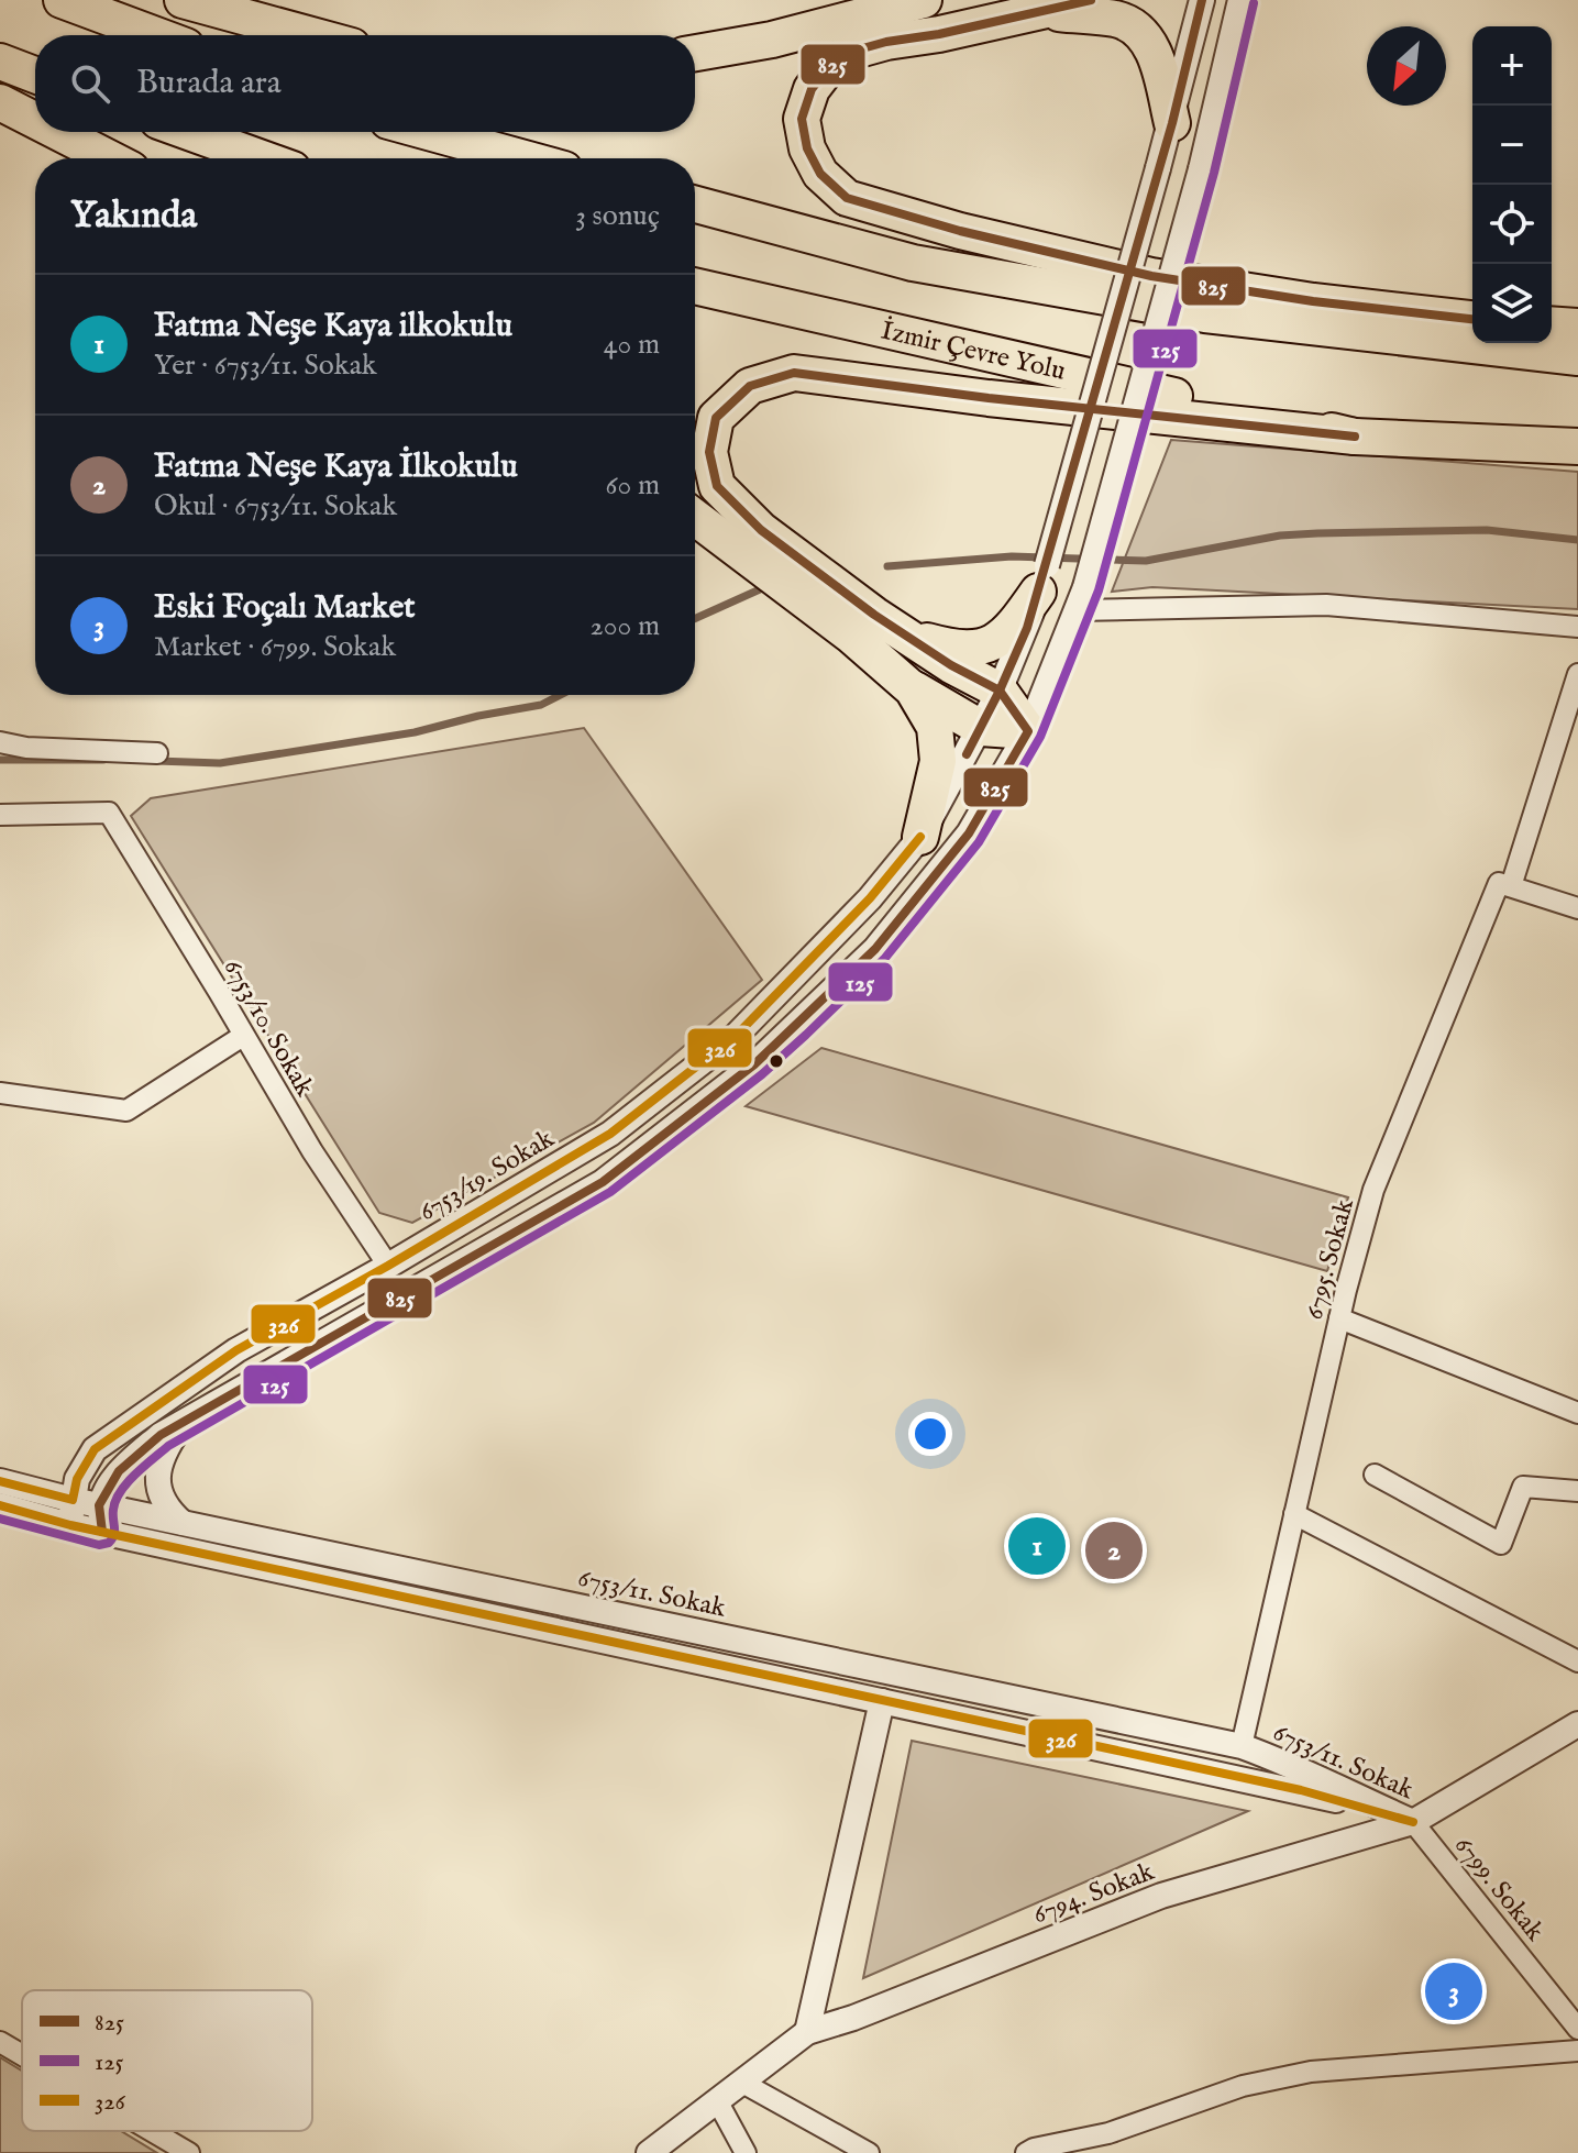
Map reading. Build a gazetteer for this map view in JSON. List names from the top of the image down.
{
  "streets": {
    "highway": ["İzmir Çevre Yolu"],
    "street": [
      "6753/10. Sokak",
      "6753/19. Sokak",
      "6795. Sokak",
      "6753/11. Sokak",
      "6799. Sokak",
      "6794. Sokak"
    ]
  },
  "crossings": [
    ["6753/10. Sokak", "6753/19. Sokak"],
    ["6753/19. Sokak", "6753/11. Sokak"],
    ["6795. Sokak", "6753/11. Sokak"],
    ["6753/11. Sokak", "6799. Sokak"],
    ["6753/11. Sokak", "6794. Sokak"],
    ["6799. Sokak", "6794. Sokak"]
  ],
  "lines": ["transit line 825", "transit line 125", "transit line 326"],
  "legend": ["825", "125", "326"],
  "north": "bottom left",
  "page": {
    "map_buttons": ["+", "−"],
    "search": "Burada ara",
    "heading": ["Yakında", "3 sonuç"],
    "list": [
      {
        "mark": "1",
        "name": "Fatma Neşe Kaya ilkokulu",
        "note": "Yer · 6753/11. Sokak",
        "value": "40 m"
      },
      {
        "mark": "2",
        "name": "Fatma Neşe Kaya İlkokulu",
        "note": "Okul · 6753/11. Sokak",
        "value": "60 m"
      },
      {
        "mark": "3",
        "name": "Eski Foçalı Market",
        "note": "Market · 6799. Sokak",
        "value": "200 m"
      }
    ],
    "pins": ["1", "2", "3"]
  }
}
